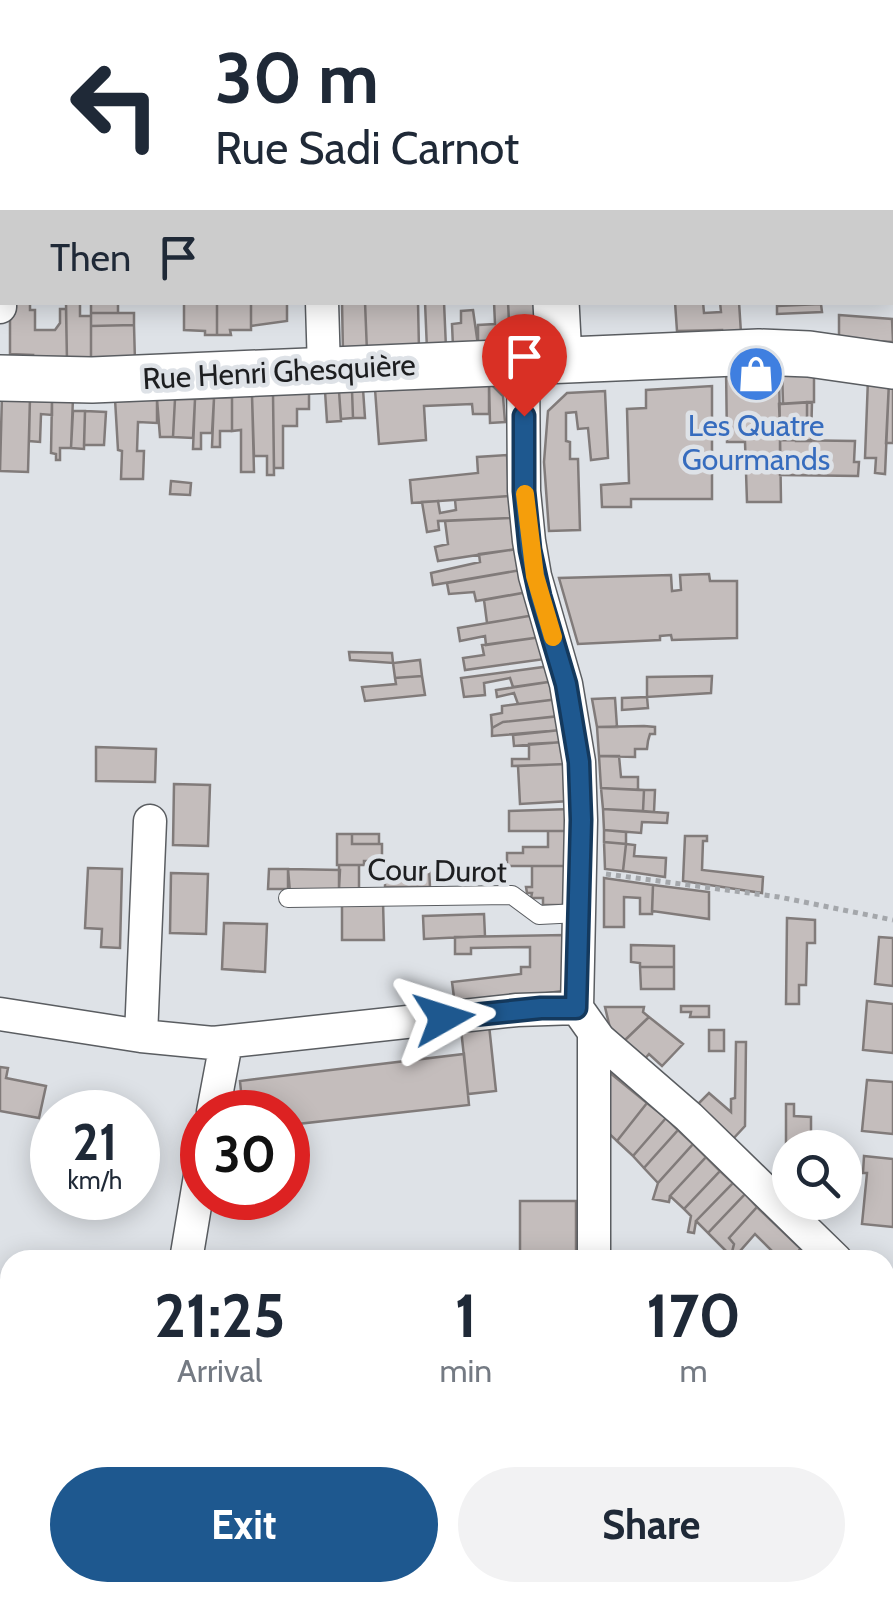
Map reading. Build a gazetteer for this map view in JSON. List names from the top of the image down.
{
  "streets": {
    "street": ["Rue Henri Ghesquière"],
    "lane": ["Cour Durot"]
  },
  "places": {
    "shop": ["Les Quatre Gourmands"]
  },
  "page": {
    "turn": ["30 m", "Rue Sadi Carnot"],
    "then": "Then",
    "speed": "21 km/h",
    "limit": "30",
    "eta": [
      "21:25",
      "Arrival",
      "1",
      "min",
      "170",
      "m"
    ],
    "buttons": ["Exit", "Share"]
  }
}
